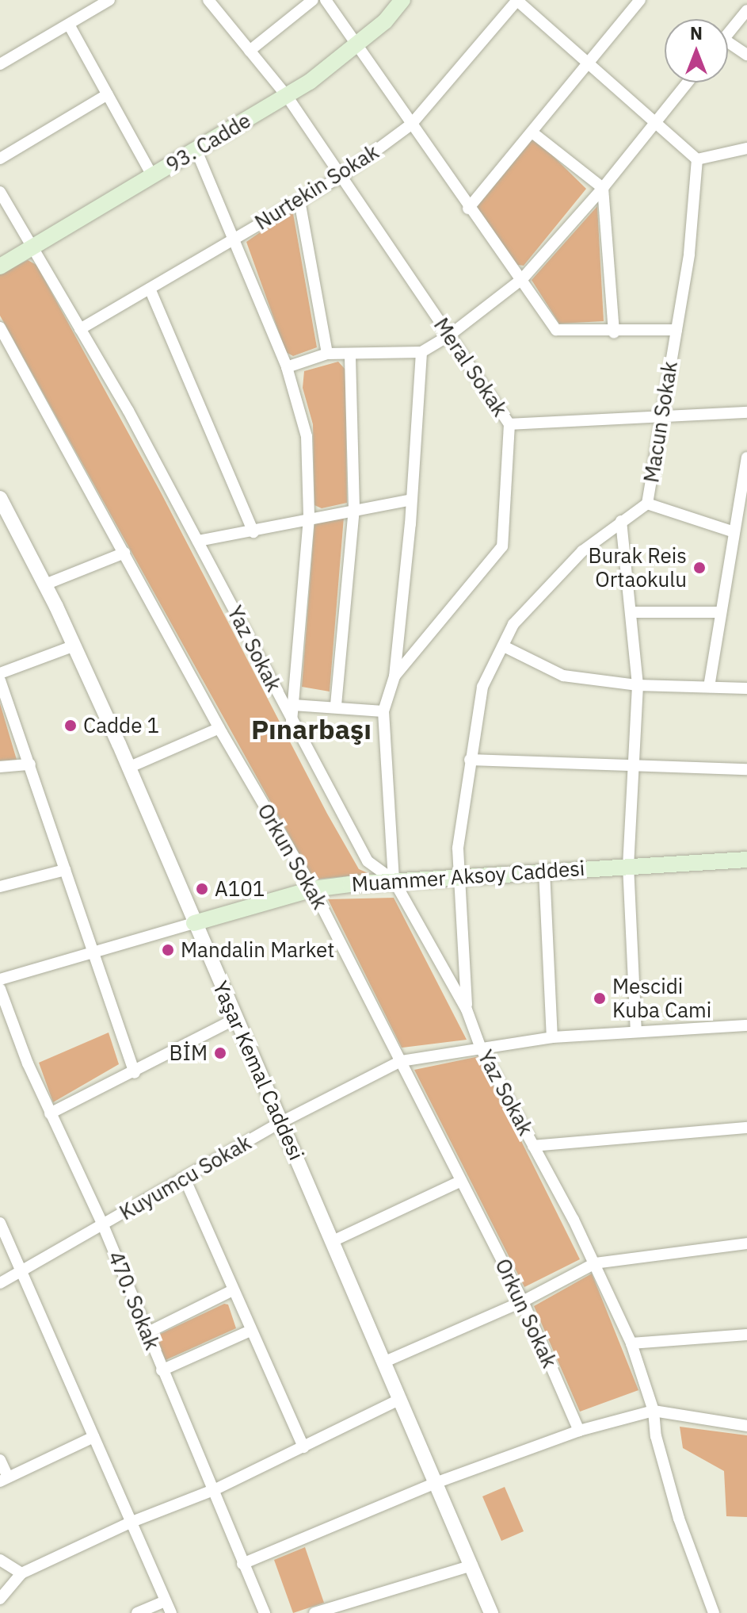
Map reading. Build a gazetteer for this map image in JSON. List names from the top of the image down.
{
  "streets": {
    "main road": ["93. Cadde", "Muammer Aksoy Caddesi"],
    "street": [
      "Nurtekin Sokak",
      "Meral Sokak",
      "Macun Sokak",
      "Yaz Sokak",
      "Orkun Sokak",
      "Yaşar Kemal Caddesi",
      "Kuyumcu Sokak",
      "470. Sokak"
    ]
  },
  "crossings": [
    ["93. Cadde", "Meral Sokak"],
    ["93. Cadde", "Yaz Sokak"],
    ["Nurtekin Sokak", "Meral Sokak"],
    ["Nurtekin Sokak", "Yaz Sokak"],
    ["Meral Sokak", "Yaz Sokak"],
    ["Meral Sokak", "Muammer Aksoy Caddesi"],
    ["Macun Sokak", "Yaz Sokak"],
    ["Macun Sokak", "Muammer Aksoy Caddesi"],
    ["Yaz Sokak", "Muammer Aksoy Caddesi"],
    ["Yaz Sokak", "Kuyumcu Sokak"],
    ["Orkun Sokak", "Muammer Aksoy Caddesi"],
    ["Orkun Sokak", "Kuyumcu Sokak"],
    ["Muammer Aksoy Caddesi", "Yaşar Kemal Caddesi"],
    ["Yaşar Kemal Caddesi", "Kuyumcu Sokak"],
    ["Kuyumcu Sokak", "470. Sokak"]
  ],
  "districts": ["Pınarbaşı"],
  "places": [
    "Burak Reis Ortaokulu",
    "Cadde 1",
    "A101",
    "Mandalin Market",
    "Mescidi Kuba Cami",
    "BİM"
  ],
  "north": "top"
}
